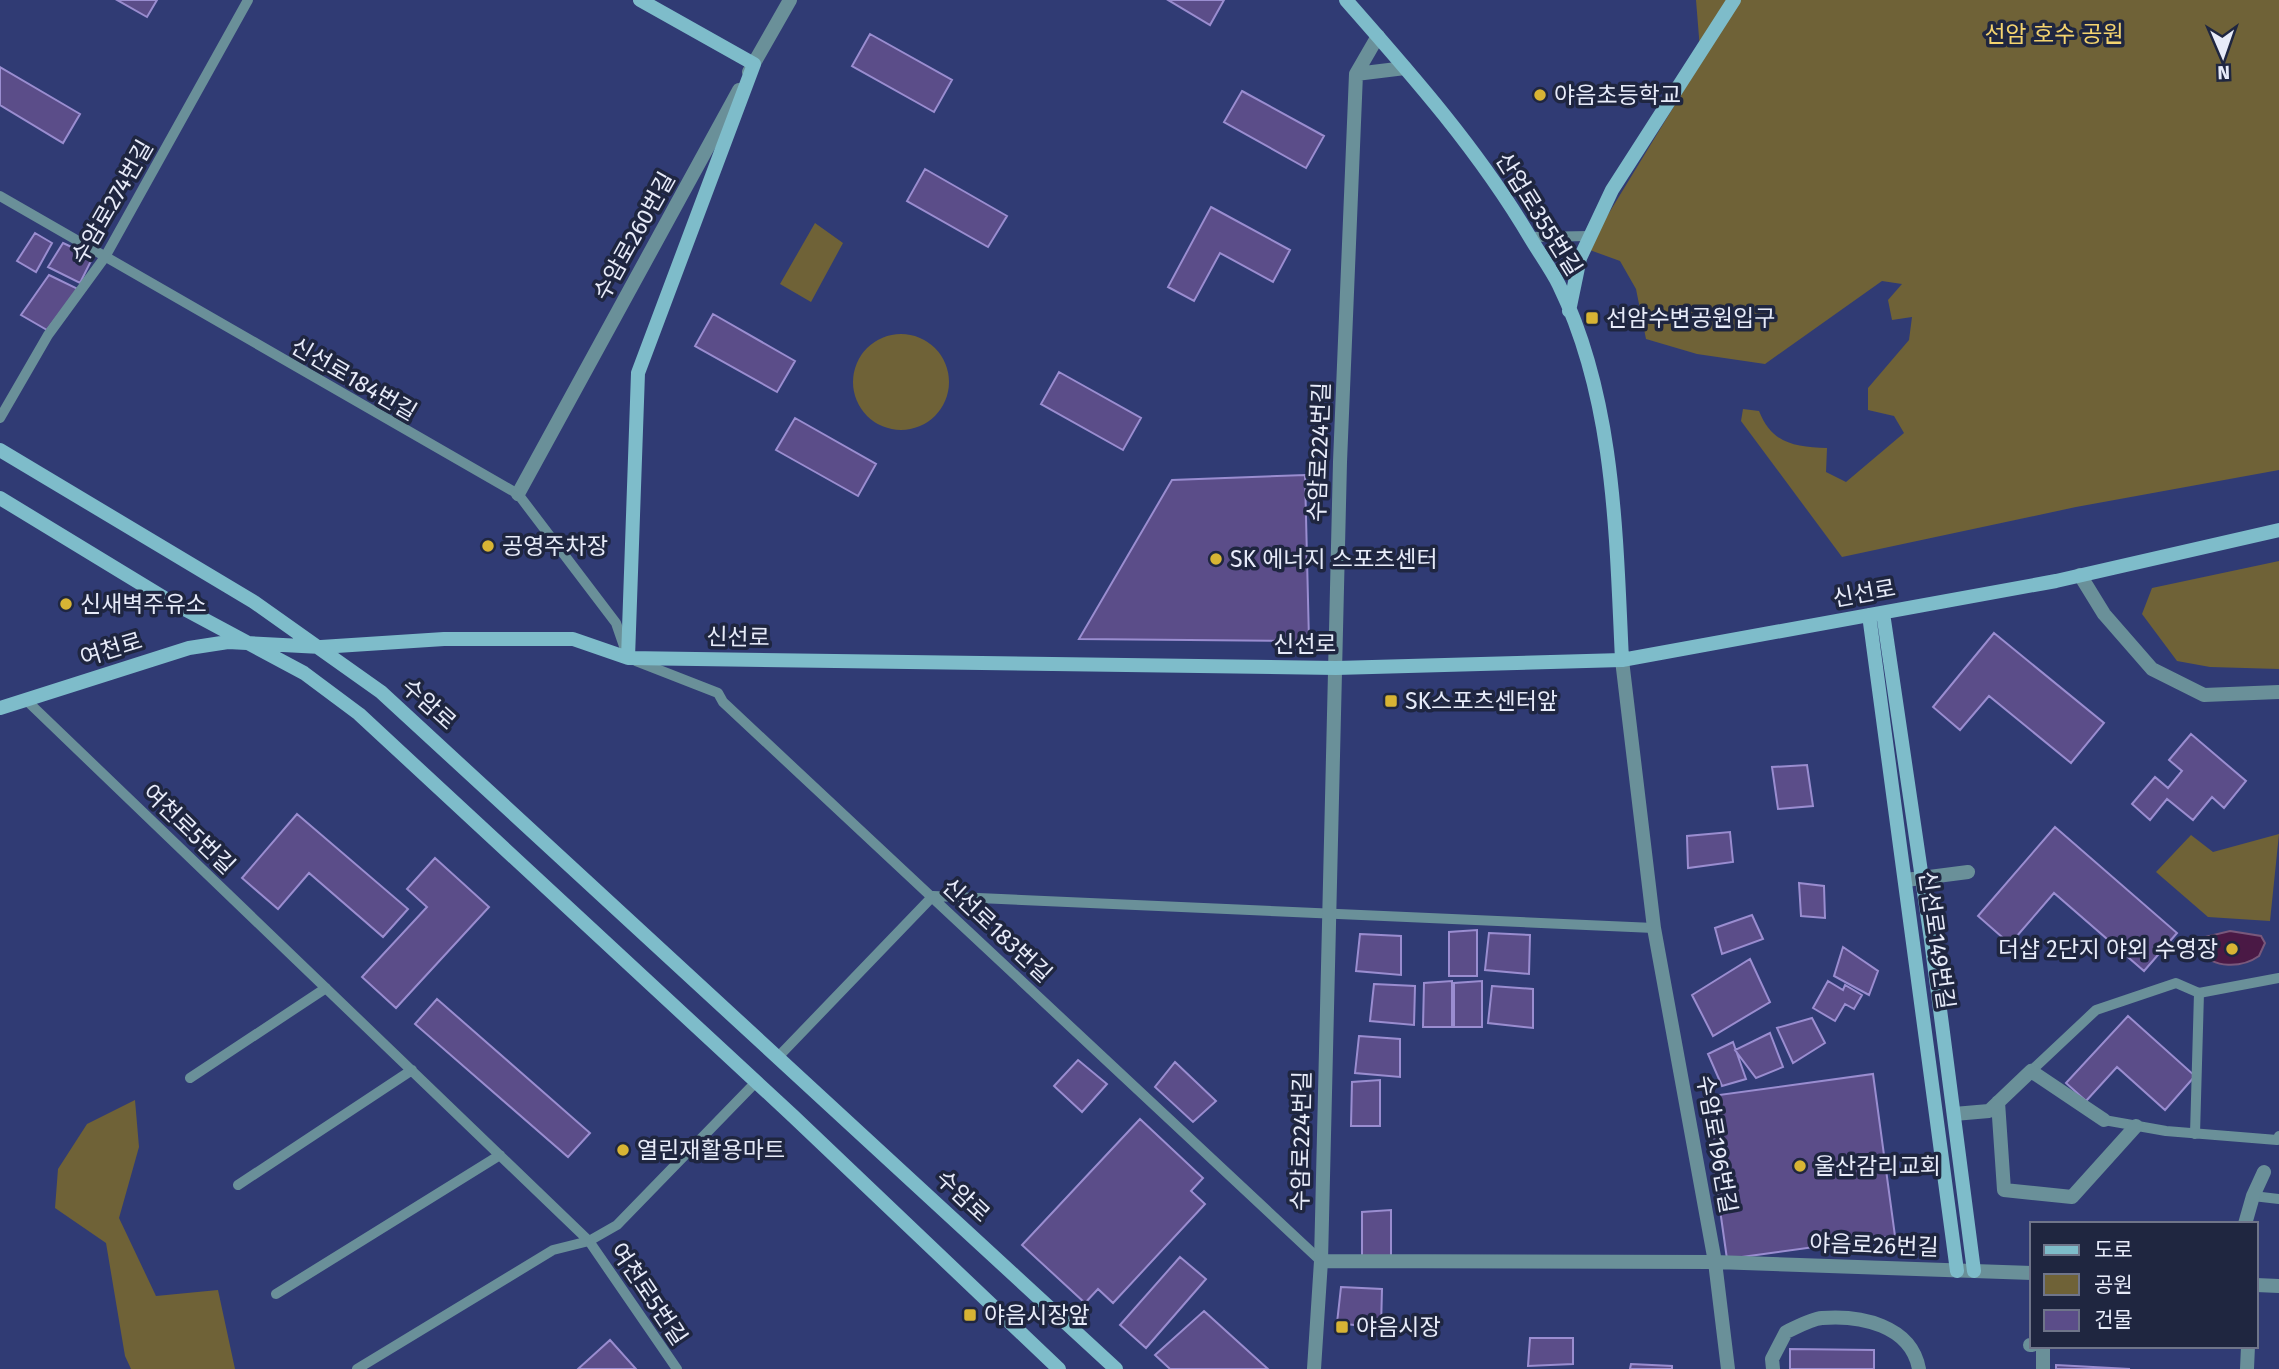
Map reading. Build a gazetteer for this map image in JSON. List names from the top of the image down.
{
  "streets": {
    "street": [
      "산업로355번길",
      "수암로260번길",
      "수암로224번길",
      "신선로",
      "여천로",
      "수암로",
      "신선로149번길",
      "수암로196번길",
      "야음로26번길"
    ],
    "lane": [
      "수암로274번길",
      "신선로184번길",
      "여천로5번길",
      "신선로183번길"
    ]
  },
  "crossings": [
    ["수암로274번길", "신선로184번길"],
    ["산업로355번길", "신선로"],
    ["산업로355번길", "수암로196번길"],
    ["수암로260번길", "신선로184번길"],
    ["신선로184번길", "신선로"],
    ["신선로184번길", "신선로183번길"],
    ["수암로224번길", "신선로"],
    ["수암로224번길", "신선로183번길"],
    ["수암로224번길", "야음로26번길"],
    ["신선로", "여천로"],
    ["신선로", "수암로"],
    ["신선로", "신선로183번길"],
    ["신선로", "신선로149번길"],
    ["신선로", "수암로196번길"],
    ["여천로", "수암로"],
    ["여천로", "여천로5번길"],
    ["신선로183번길", "야음로26번길"],
    ["신선로149번길", "야음로26번길"],
    ["수암로196번길", "야음로26번길"]
  ],
  "parks": ["선암 호수 공원"],
  "places": {
    "other": [
      "야음초등학교",
      "공영주차장",
      "SK 에너지 스포츠센터",
      "신새벽주유소",
      "더샵 2단지 야외 수영장",
      "열린재활용마트",
      "울산감리교회"
    ],
    "transit": [
      "선암수변공원입구",
      "SK스포츠센터앞",
      "야음시장앞",
      "야음시장"
    ]
  },
  "legend": ["도로", "공원", "건물"],
  "north": "bottom"
}
